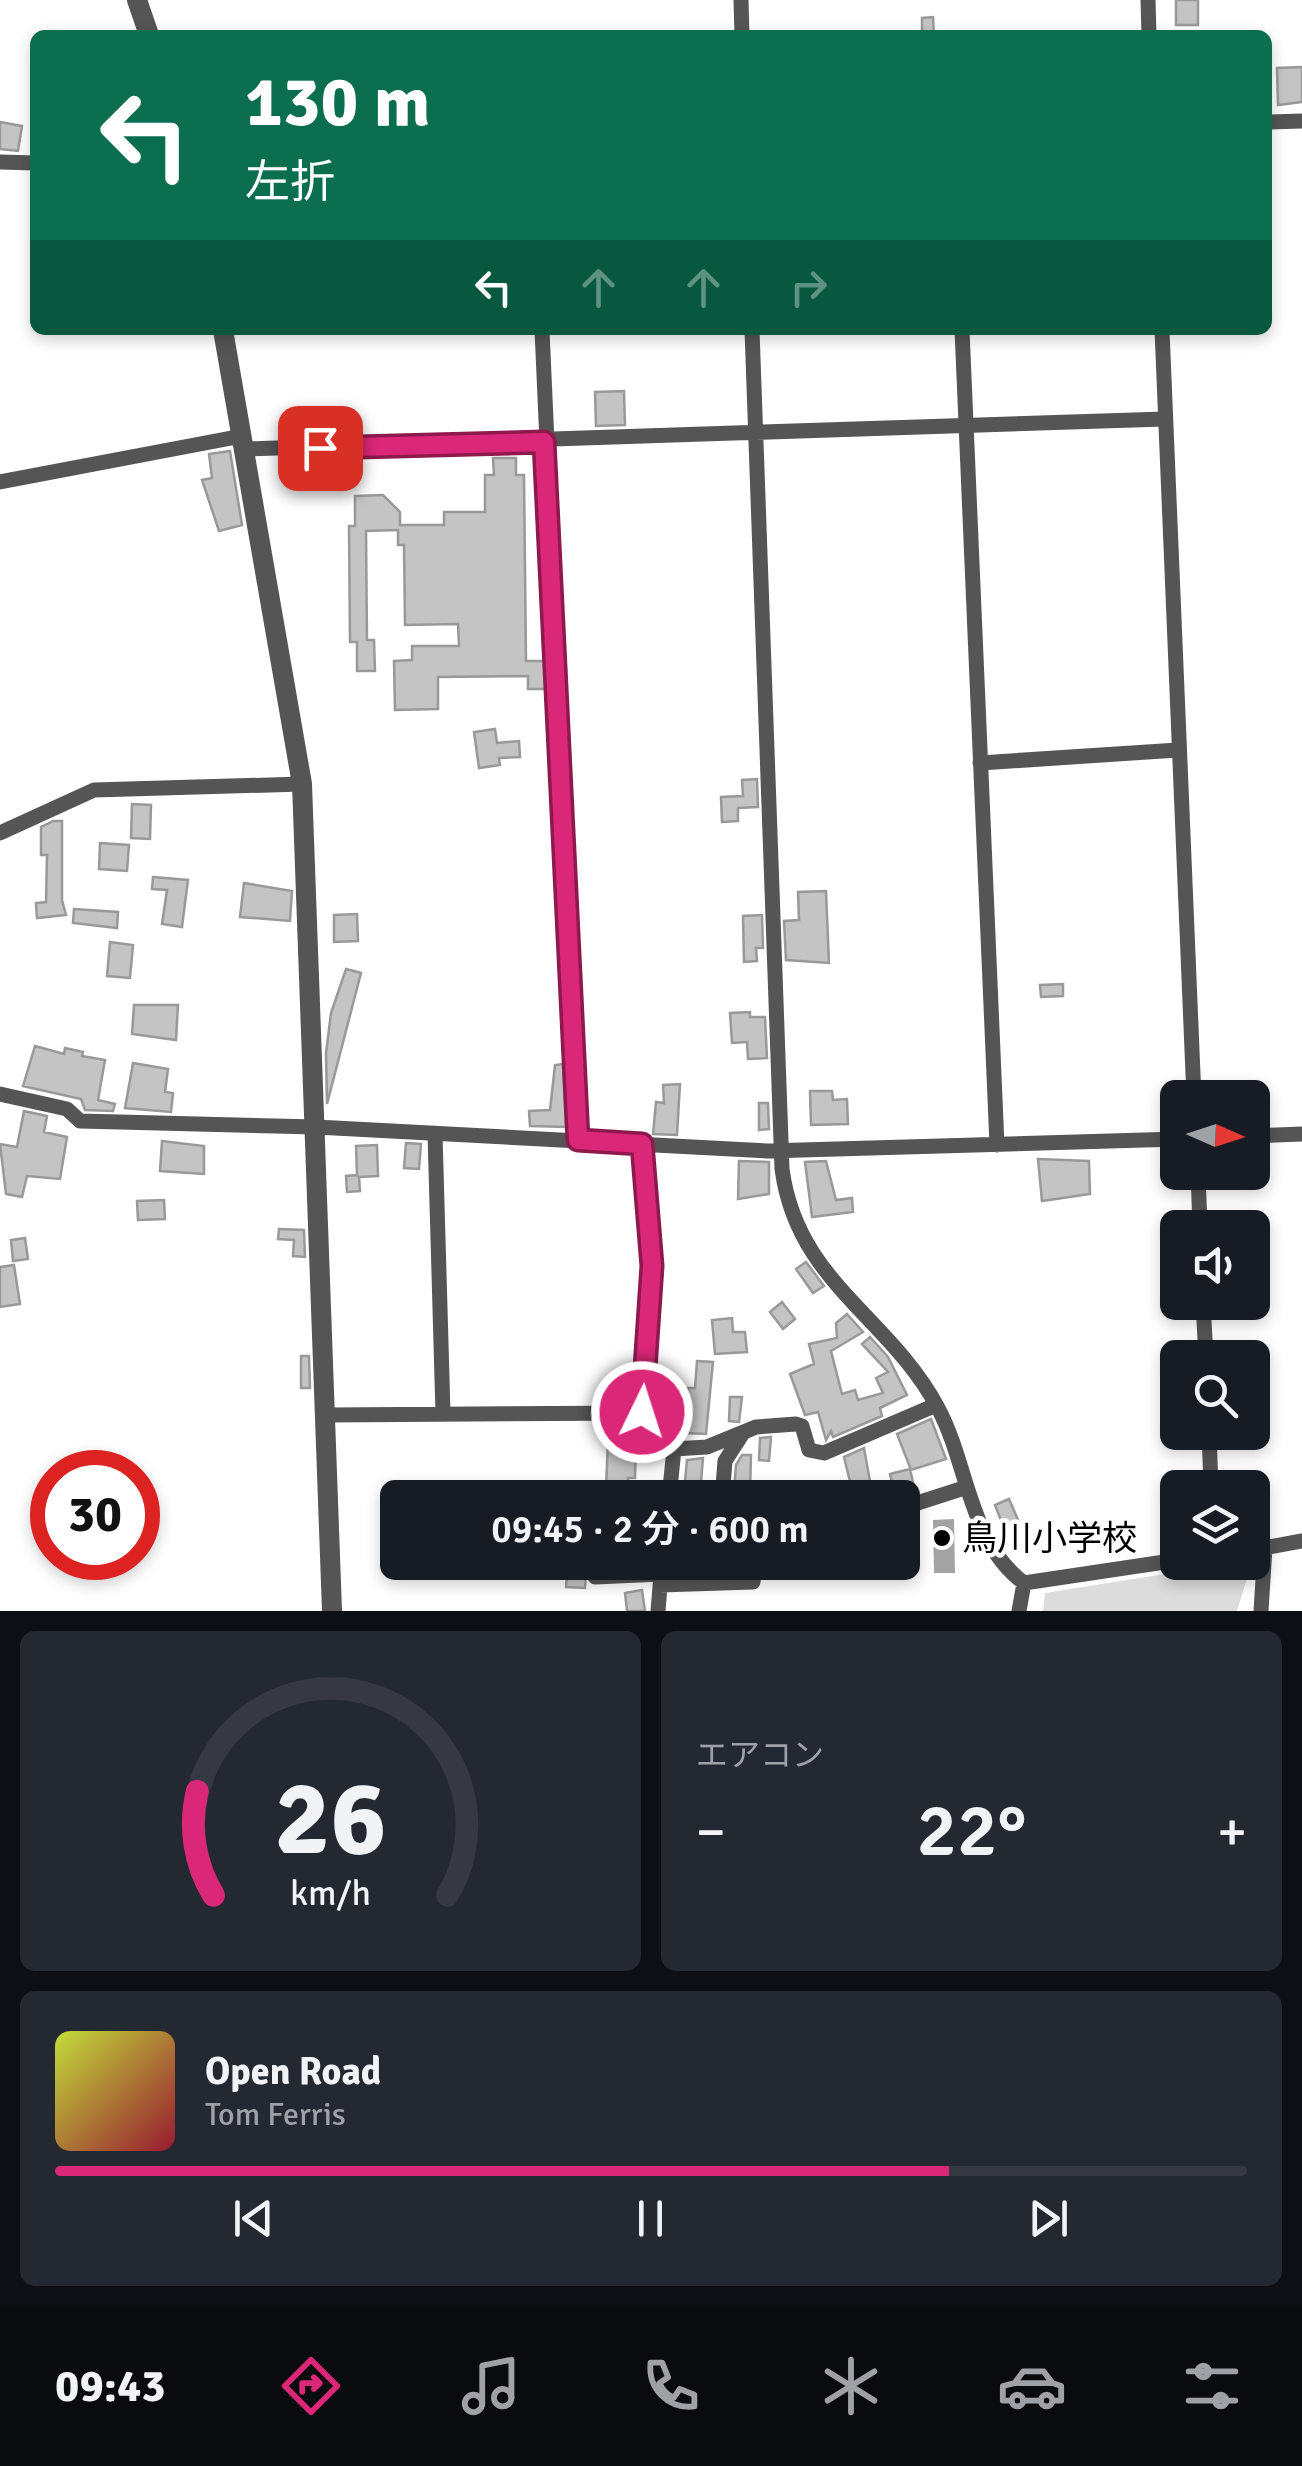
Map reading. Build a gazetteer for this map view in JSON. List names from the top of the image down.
{
  "places": ["鳥川小学校"],
  "north": "right",
  "page": {
    "turn": ["130 m", "左折"],
    "limit": "30",
    "trip": "09:45 · 2 分 · 600 m",
    "tile": "エアコン",
    "heat": ["−", "22°", "+"],
    "song": ["Open Road", "Tom Ferris"],
    "tabs": "09:43",
    "gauge": ["26", "km/h"]
  }
}
